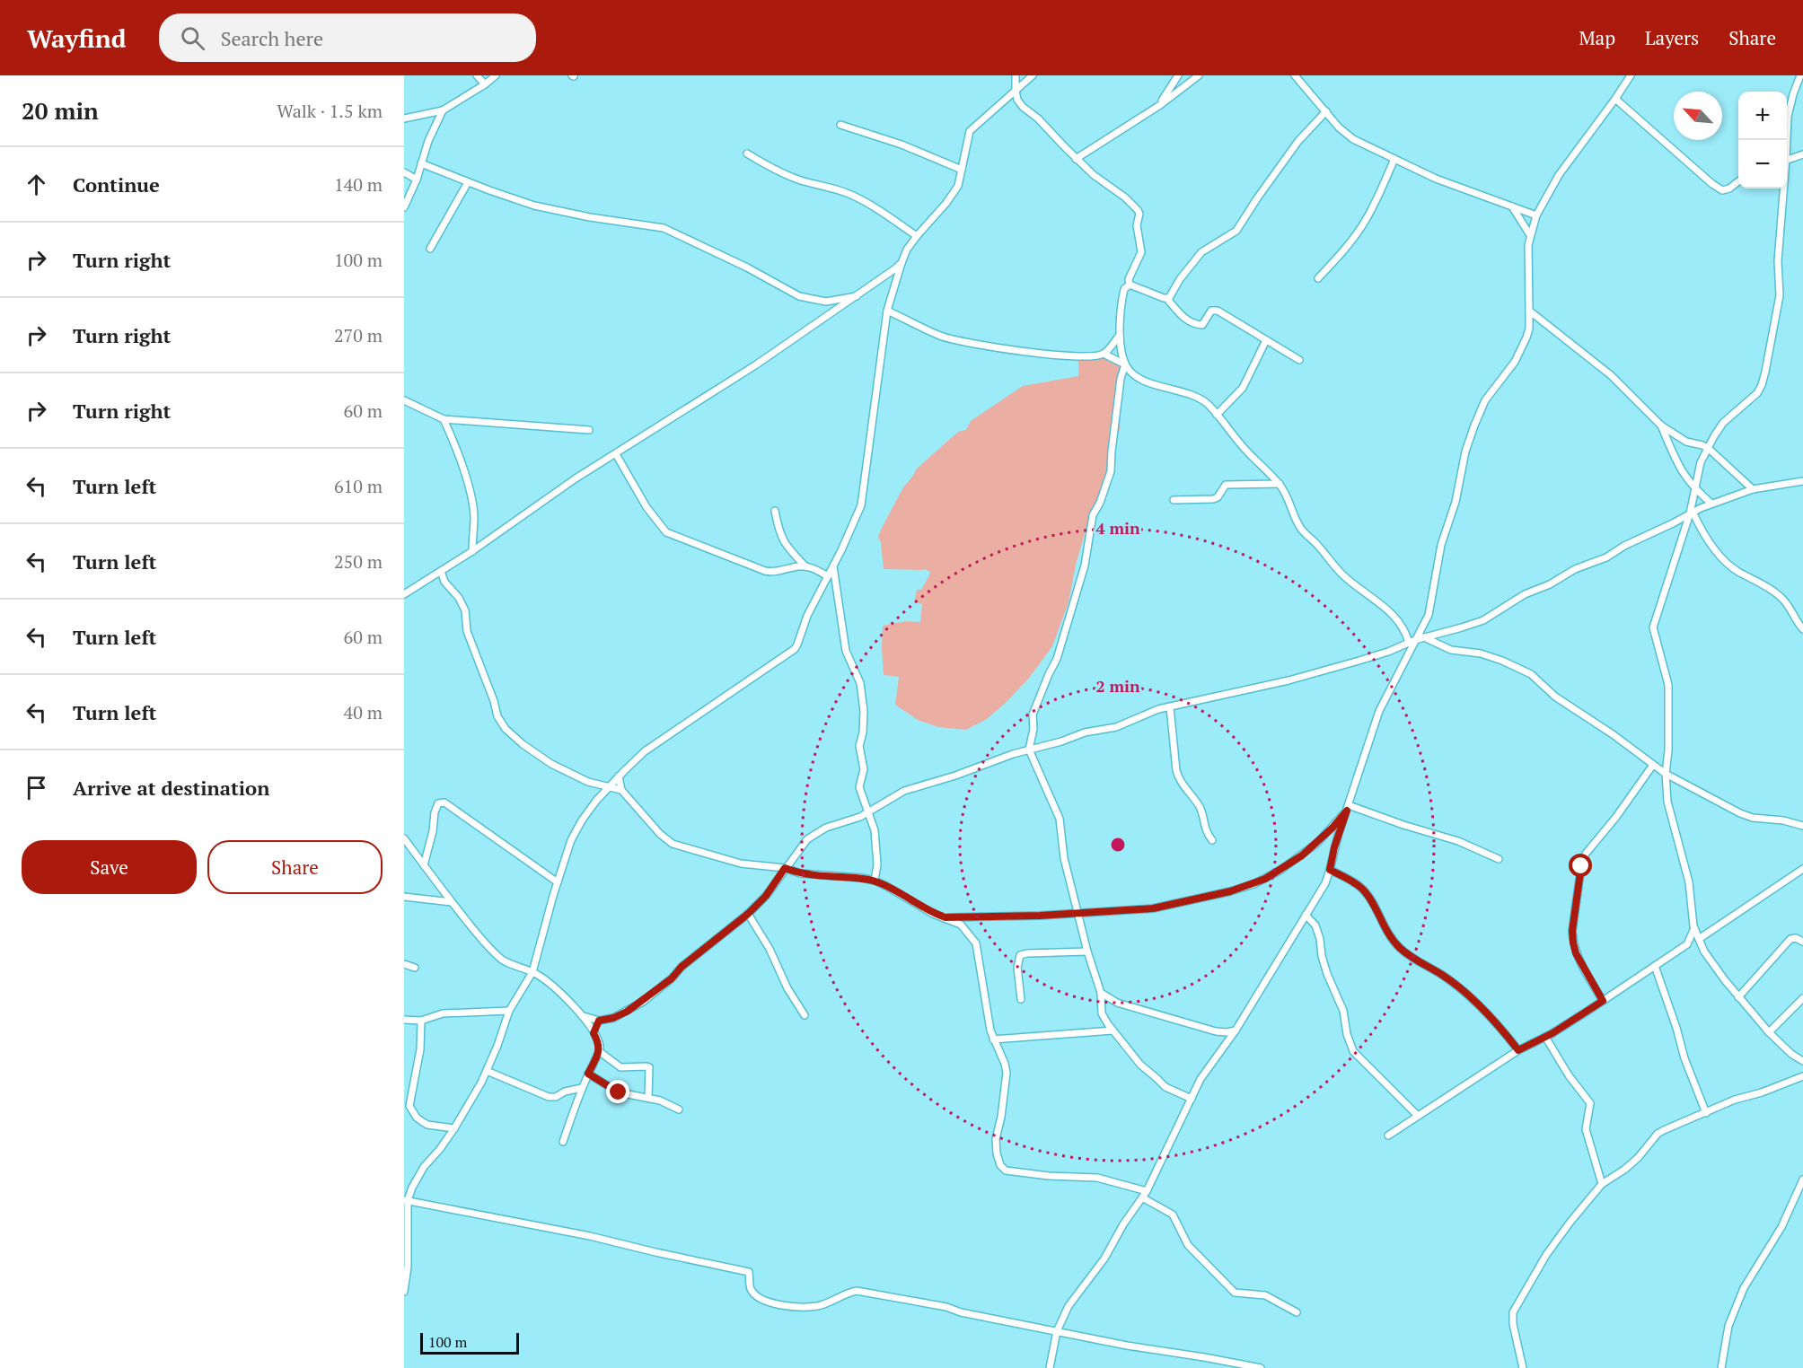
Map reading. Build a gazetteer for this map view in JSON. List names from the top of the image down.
{
  "scale_bar": "100 m",
  "north": "top left",
  "page": {
    "header": "Wayfind",
    "search": "Search here",
    "nav": ["Map", "Layers", "Share"],
    "heading": ["20 min", "Walk · 1.5 km"],
    "map_buttons": ["+", "−"],
    "list": [
      ["Continue", "140 m"],
      ["Turn right", "100 m"],
      ["Turn right", "270 m"],
      ["Turn right", "60 m"],
      ["Turn left", "610 m"],
      ["Turn left", "250 m"],
      ["Turn left", "60 m"],
      ["Turn left", "40 m"],
      "Arrive at destination"
    ],
    "buttons": ["Save", "Share"],
    "scale": "100 m"
  },
  "rings": ["4 min", "2 min"]
}
